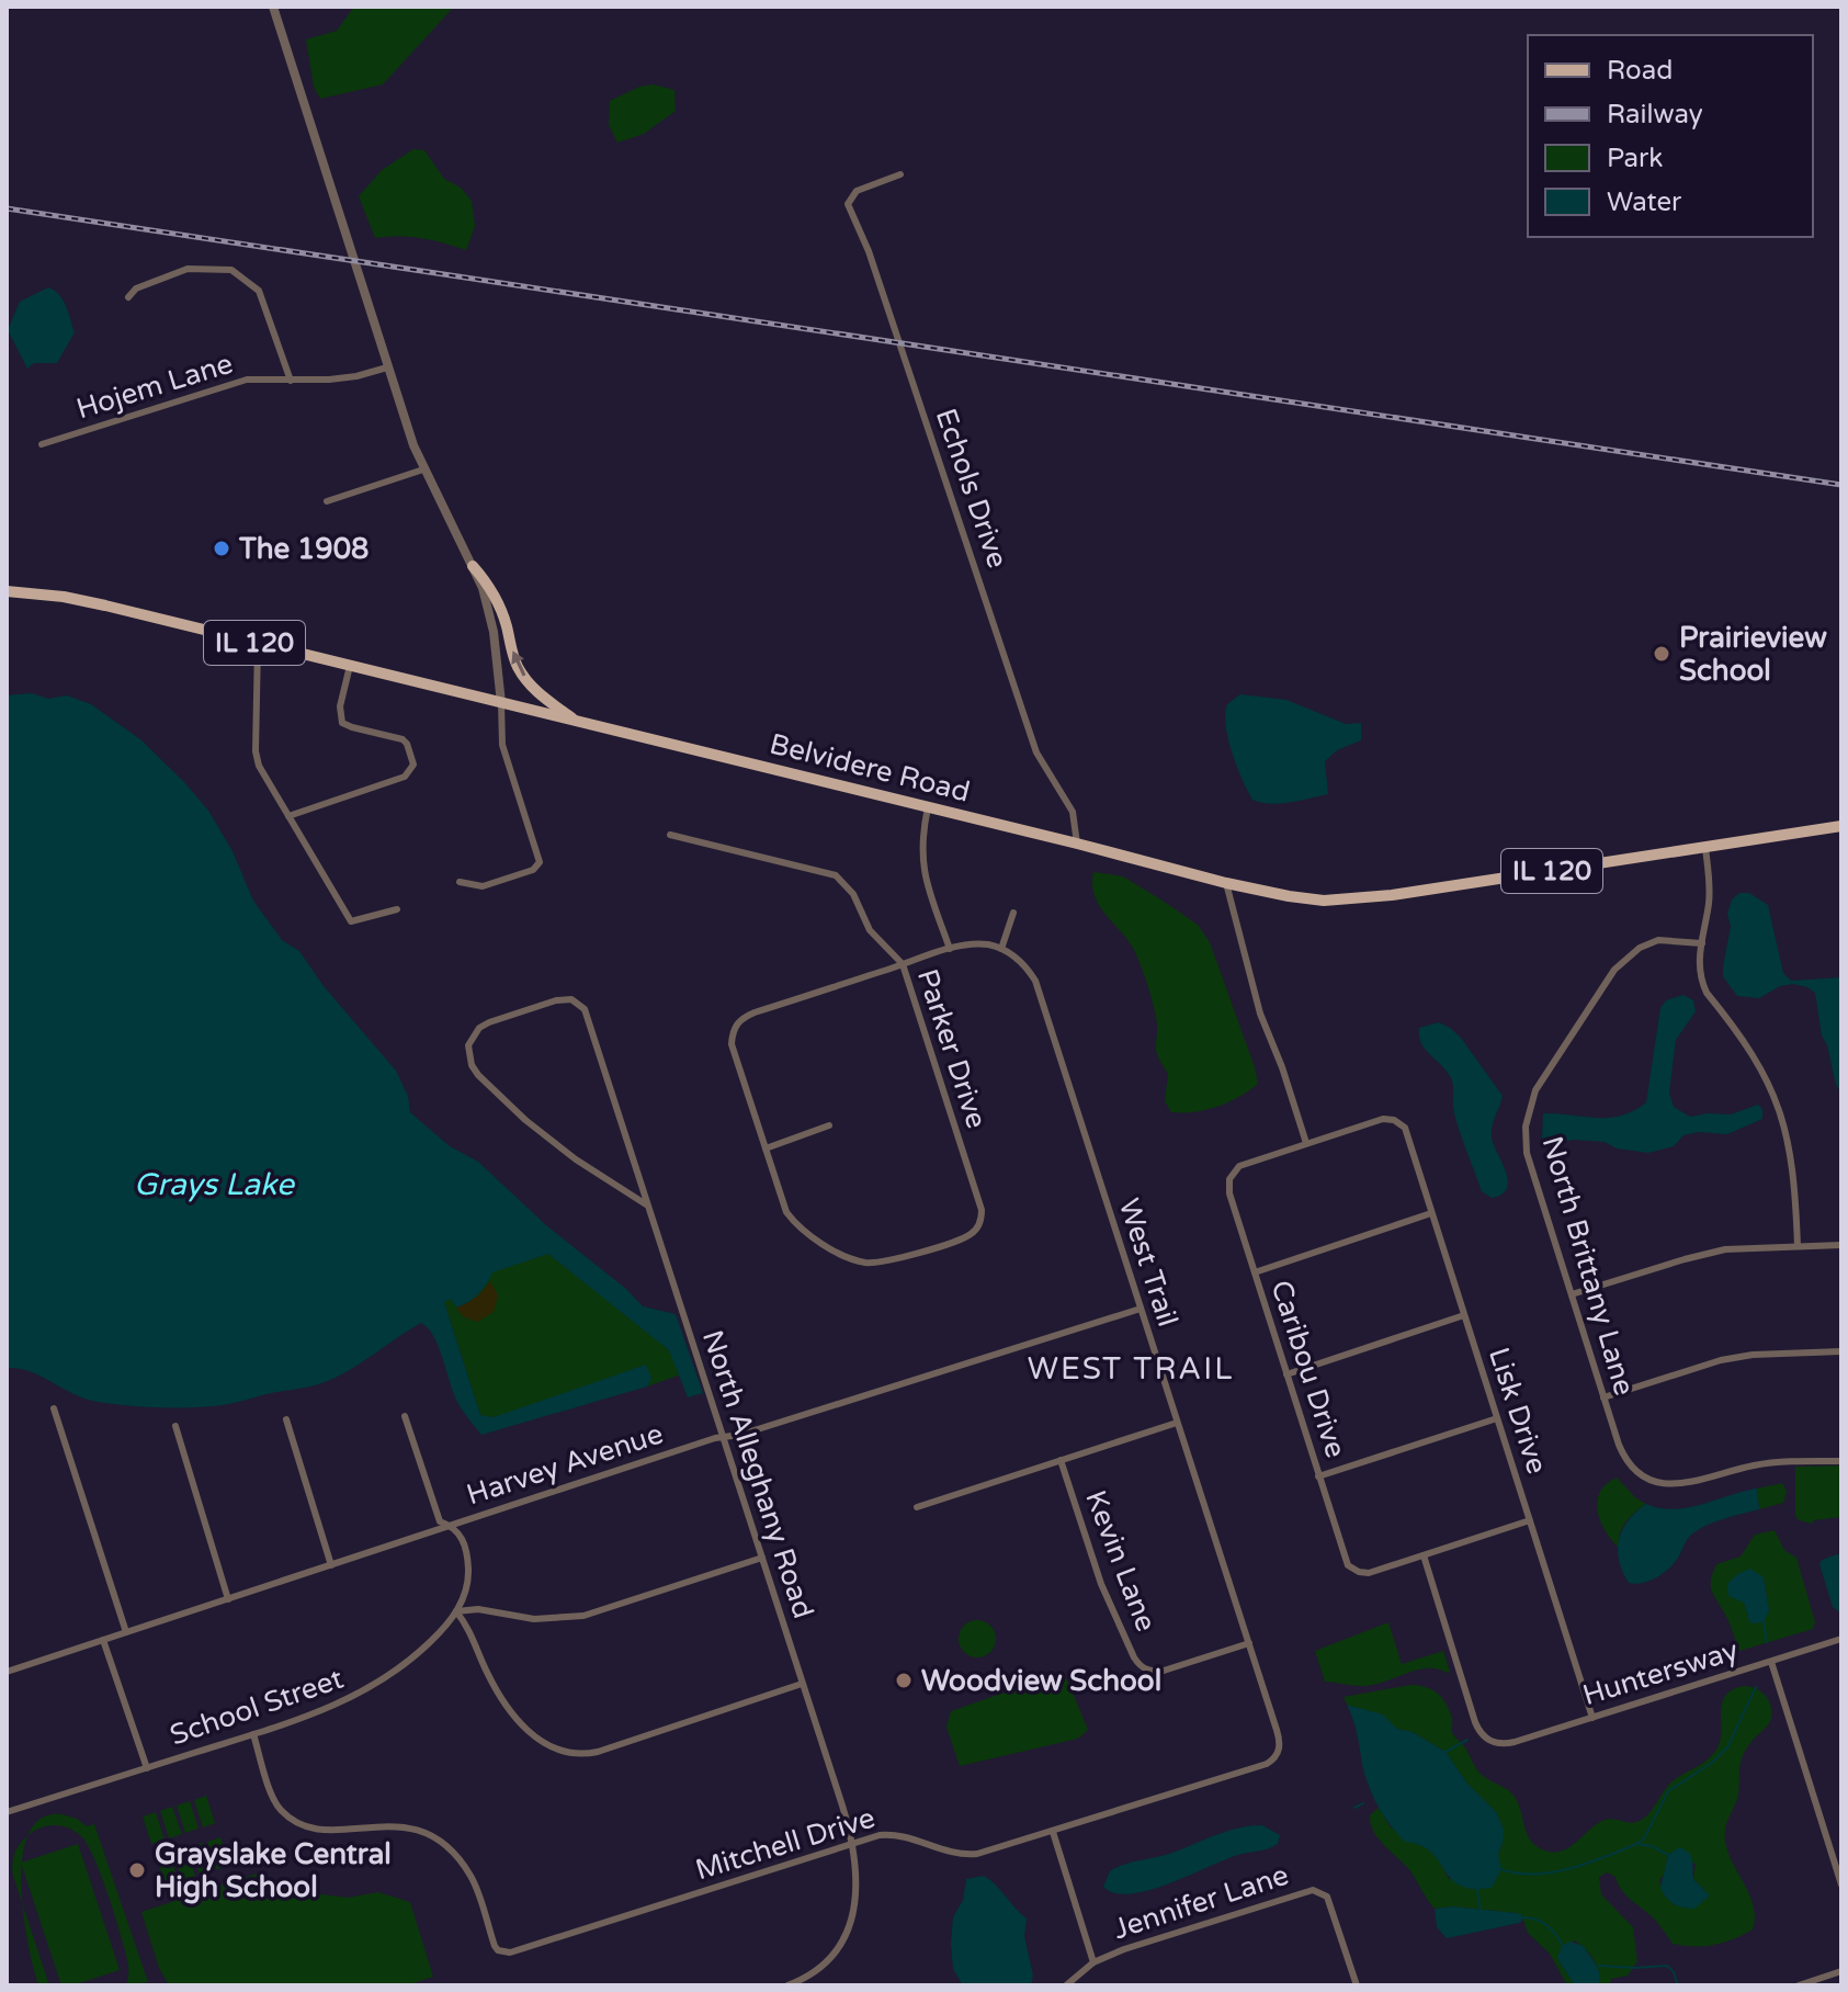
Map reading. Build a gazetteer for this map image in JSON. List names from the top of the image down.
{
  "streets": {
    "main road": ["IL 120", "Belvidere Road"],
    "street": [
      "Hojem Lane",
      "Echols Drive",
      "Parker Drive",
      "West Trail",
      "North Brittany Lane",
      "Caribou Drive",
      "Lisk Drive",
      "Harvey Avenue",
      "North Alleghany Road",
      "Kevin Lane",
      "Huntersway",
      "School Street",
      "Mitchell Drive",
      "Jennifer Lane"
    ]
  },
  "crossings": [
    ["Echols Drive", "Belvidere Road"],
    ["IL 120", "Belvidere Road"],
    ["West Trail", "Harvey Avenue"],
    ["West Trail", "Kevin Lane"],
    ["West Trail", "Mitchell Drive"],
    ["Caribou Drive", "Lisk Drive"],
    ["Caribou Drive", "Huntersway"],
    ["Lisk Drive", "Huntersway"],
    ["Harvey Avenue", "North Alleghany Road"],
    ["Harvey Avenue", "School Street"],
    ["North Alleghany Road", "Mitchell Drive"],
    ["School Street", "Mitchell Drive"]
  ],
  "districts": ["WEST TRAIL"],
  "water": ["Grays Lake"],
  "places": [
    "The 1908",
    "Prairieview School",
    "Woodview School",
    "Grayslake Central High School"
  ],
  "legend": [
    "Road",
    "Railway",
    "Park",
    "Water"
  ]
}
